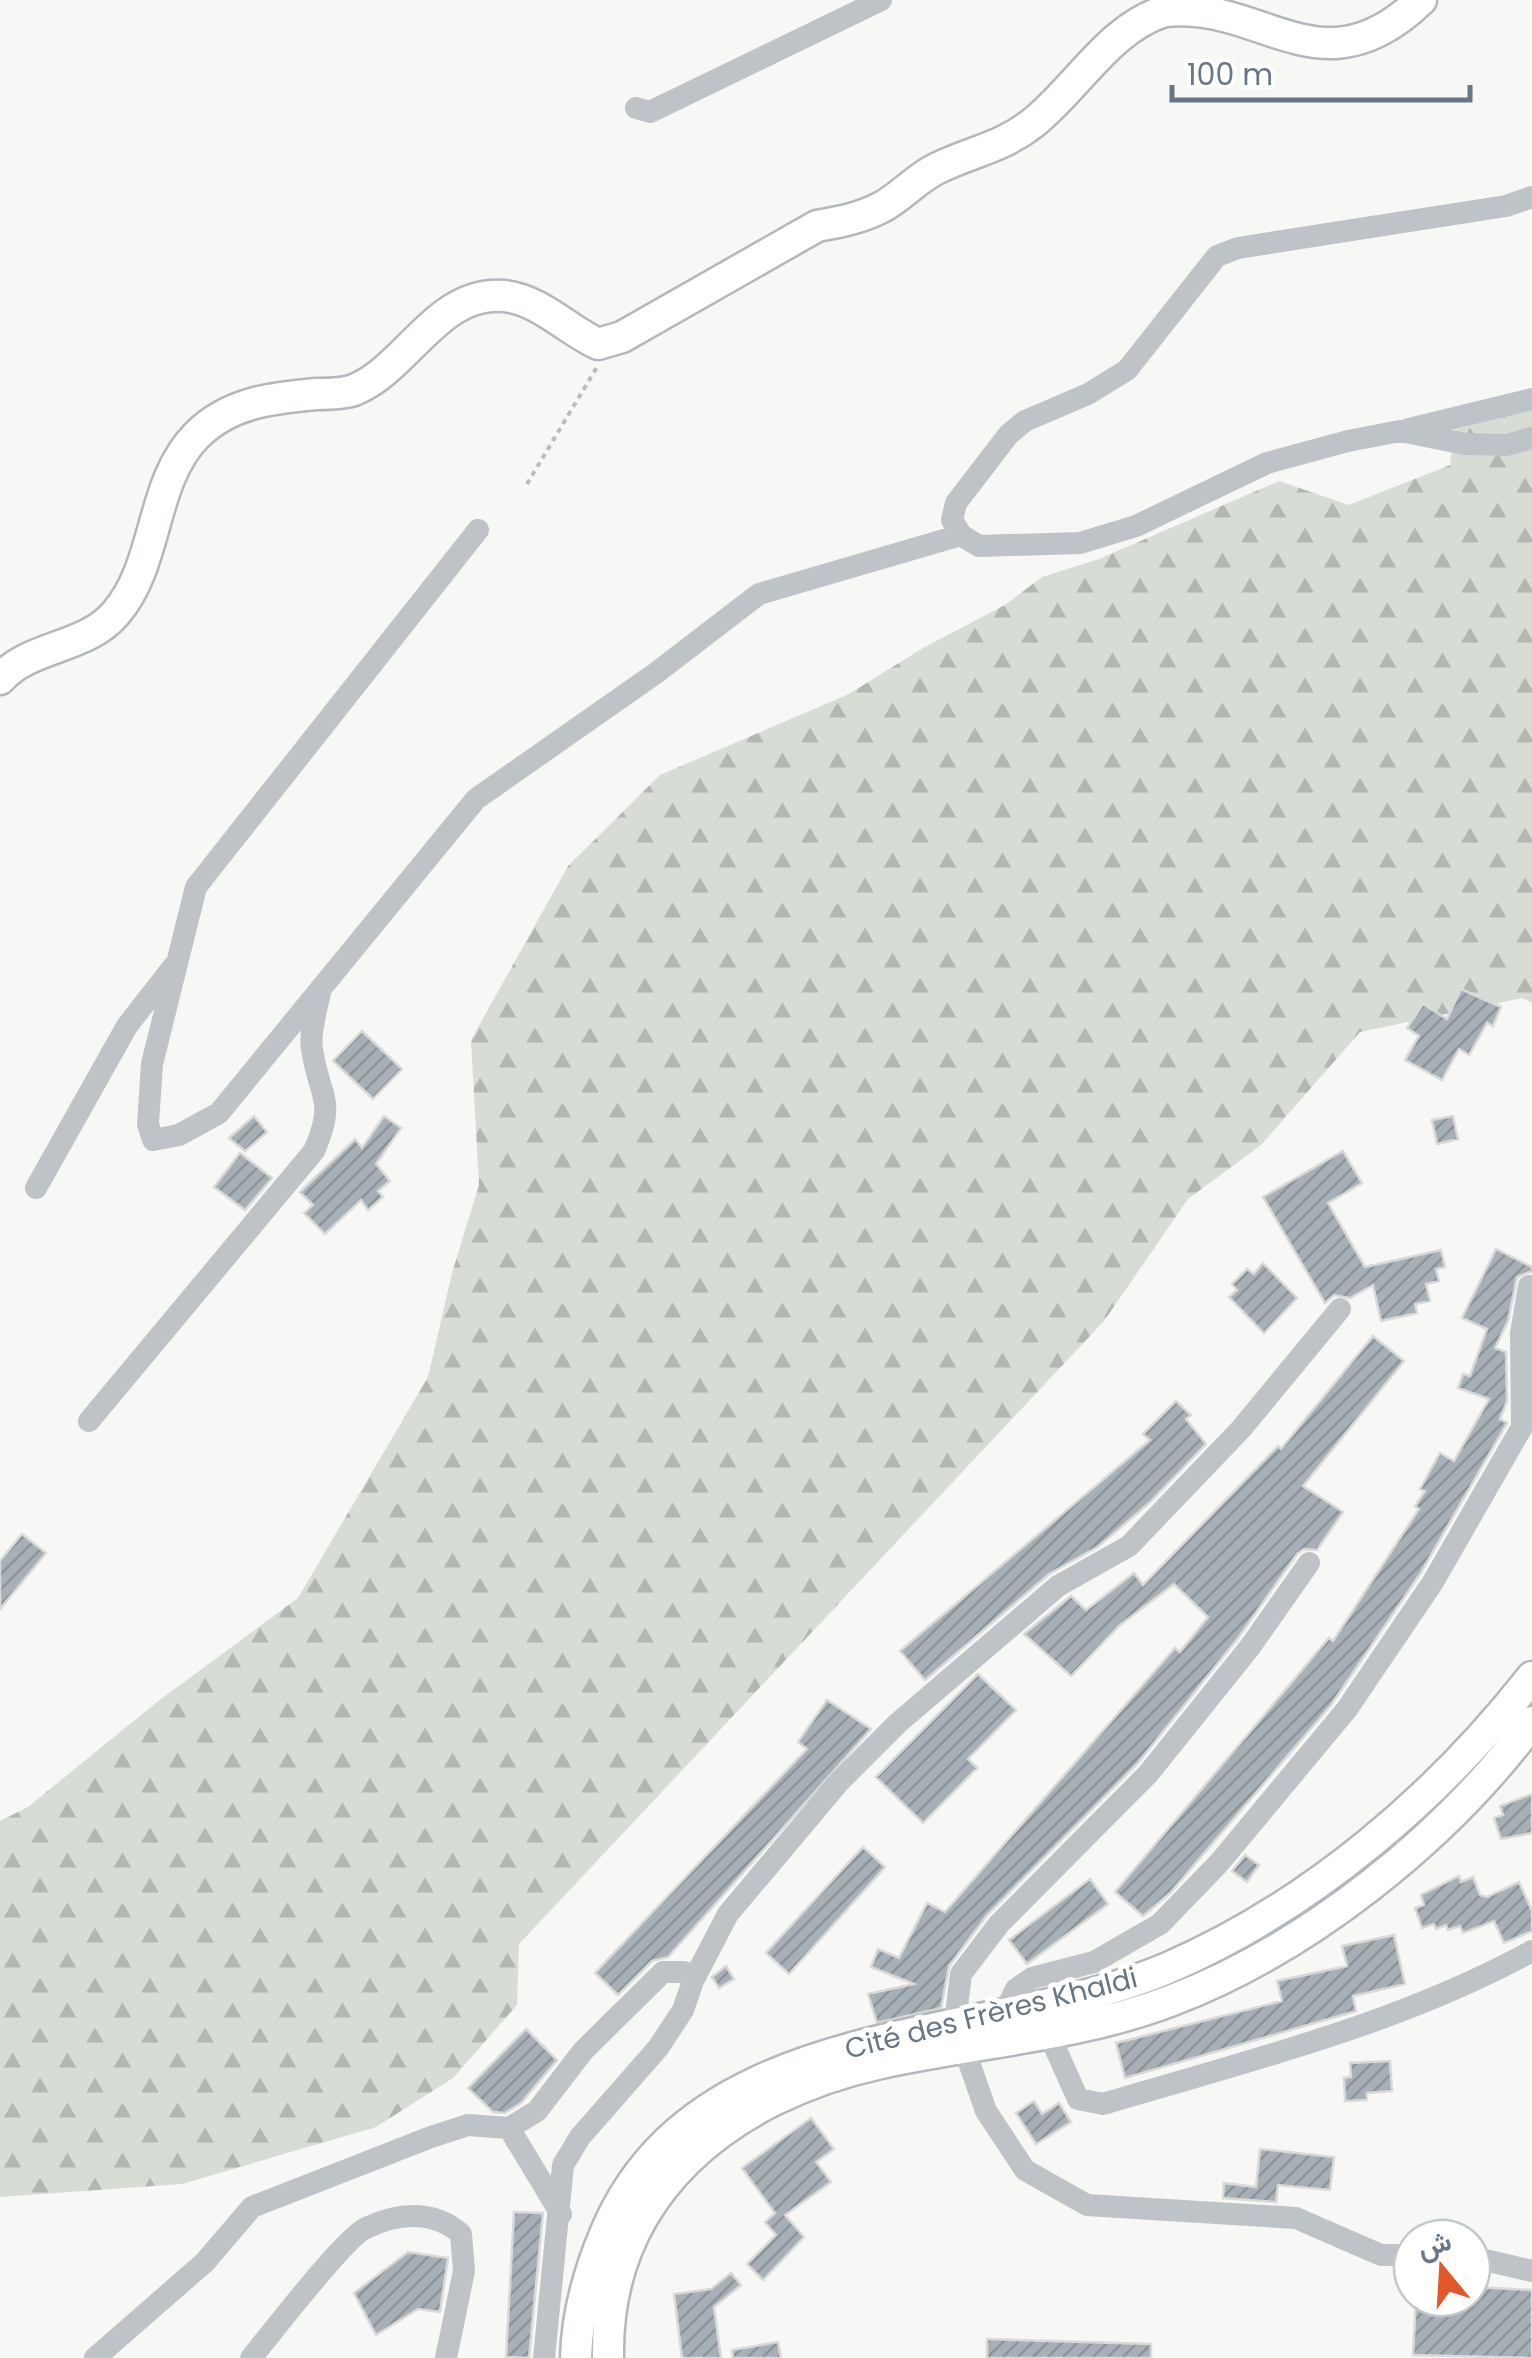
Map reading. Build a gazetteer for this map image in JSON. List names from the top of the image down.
{
  "streets": {
    "main road": ["Cité des Frères Khaldi"]
  },
  "scale_bar": "100 m",
  "north": "top"
}
